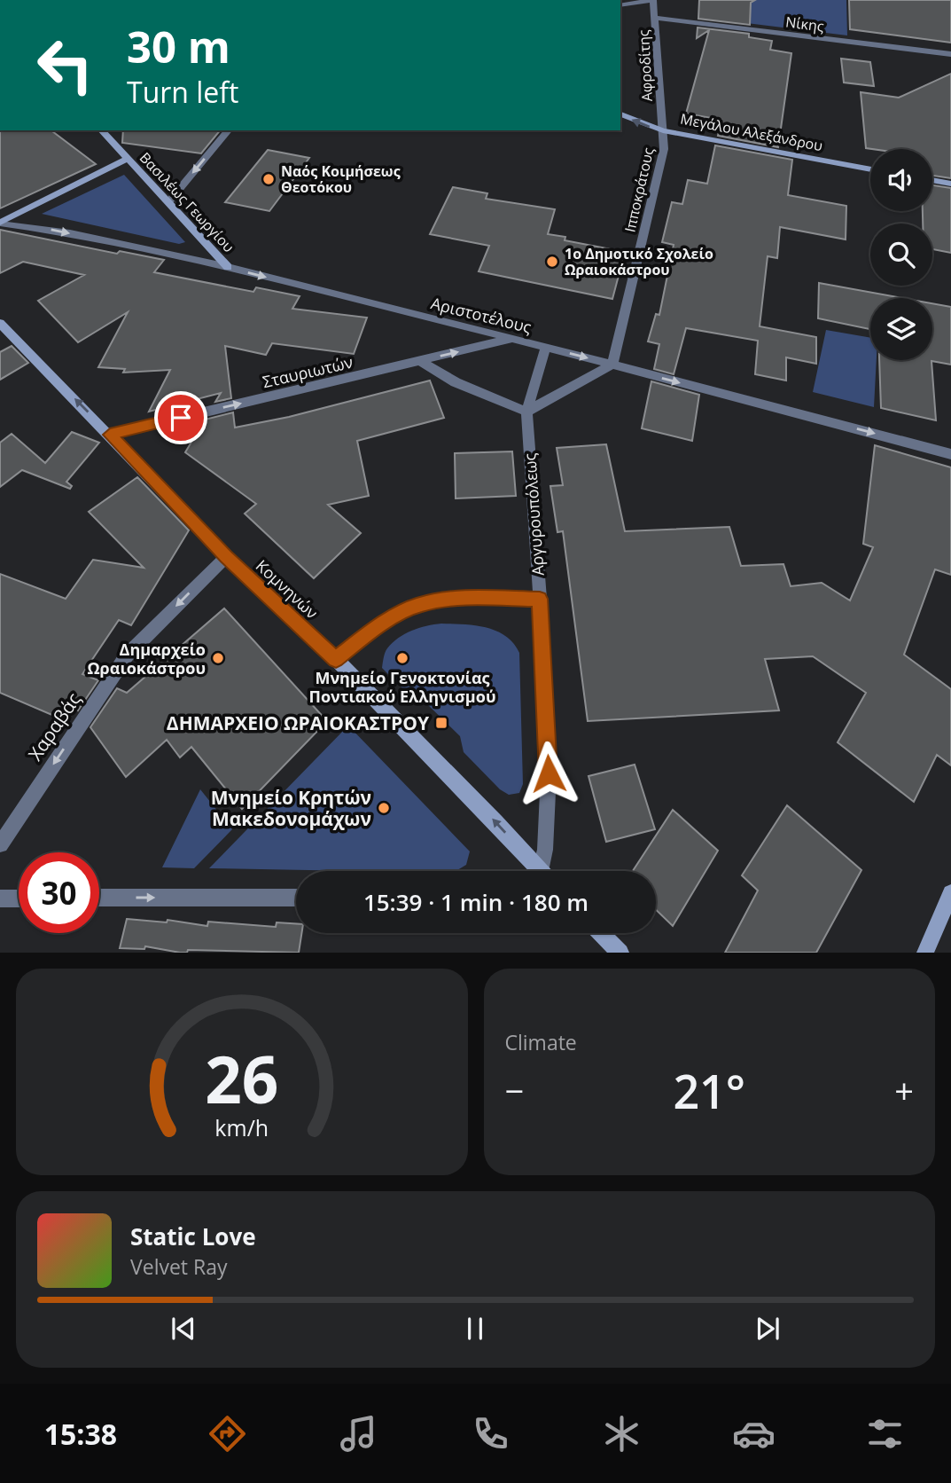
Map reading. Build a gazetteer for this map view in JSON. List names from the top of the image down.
{
  "streets": {
    "street": [
      "Νίκης",
      "Αφροδίτης",
      "Μεγάλου Αλεξάνδρου",
      "Ιπποκράτους",
      "Βασιλέως Γεωργίου",
      "Αριστοτέλους",
      "Σταυριωτών",
      "Αργυρουπόλεως",
      "Κομνηνών",
      "Χαραβάς"
    ]
  },
  "crossings": [
    ["Νίκης", "Αφροδίτης"],
    ["Αφροδίτης", "Μεγάλου Αλεξάνδρου"],
    ["Αφροδίτης", "Ιπποκράτους"],
    ["Μεγάλου Αλεξάνδρου", "Ιπποκράτους"],
    ["Ιπποκράτους", "Αριστοτέλους"],
    ["Βασιλέως Γεωργίου", "Αριστοτέλους"],
    ["Αριστοτέλους", "Σταυριωτών"],
    ["Αριστοτέλους", "Αργυρουπόλεως"],
    ["Σταυριωτών", "Κομνηνών"],
    ["Κομνηνών", "Χαραβάς"]
  ],
  "one_way": [
    "Αριστοτέλους",
    "Σταυριωτών",
    "Κομνηνών",
    "Χαραβάς"
  ],
  "places": {
    "other": [
      "Ναός Κοιμήσεως Θεοτόκου",
      "1ο Δημοτικό Σχολείο Ωραιοκάστρου",
      "Δημαρχείο Ωραιοκάστρου",
      "Μνημείο Γενοκτονίας Ποντιακού Ελληνισμού",
      "Μνημείο Κρητών Μακεδονομάχων"
    ],
    "transit": ["ΔΗΜΑΡΧΕΙΟ ΩΡΑΙΟΚΑΣΤΡΟΥ"]
  },
  "page": {
    "turn": ["30 m", "Turn left"],
    "limit": "30",
    "trip": "15:39 · 1 min · 180 m",
    "tile": "Climate",
    "heat": ["−", "21°", "+"],
    "song": ["Static Love", "Velvet Ray"],
    "tabs": "15:38",
    "gauge": ["26", "km/h"]
  }
}
